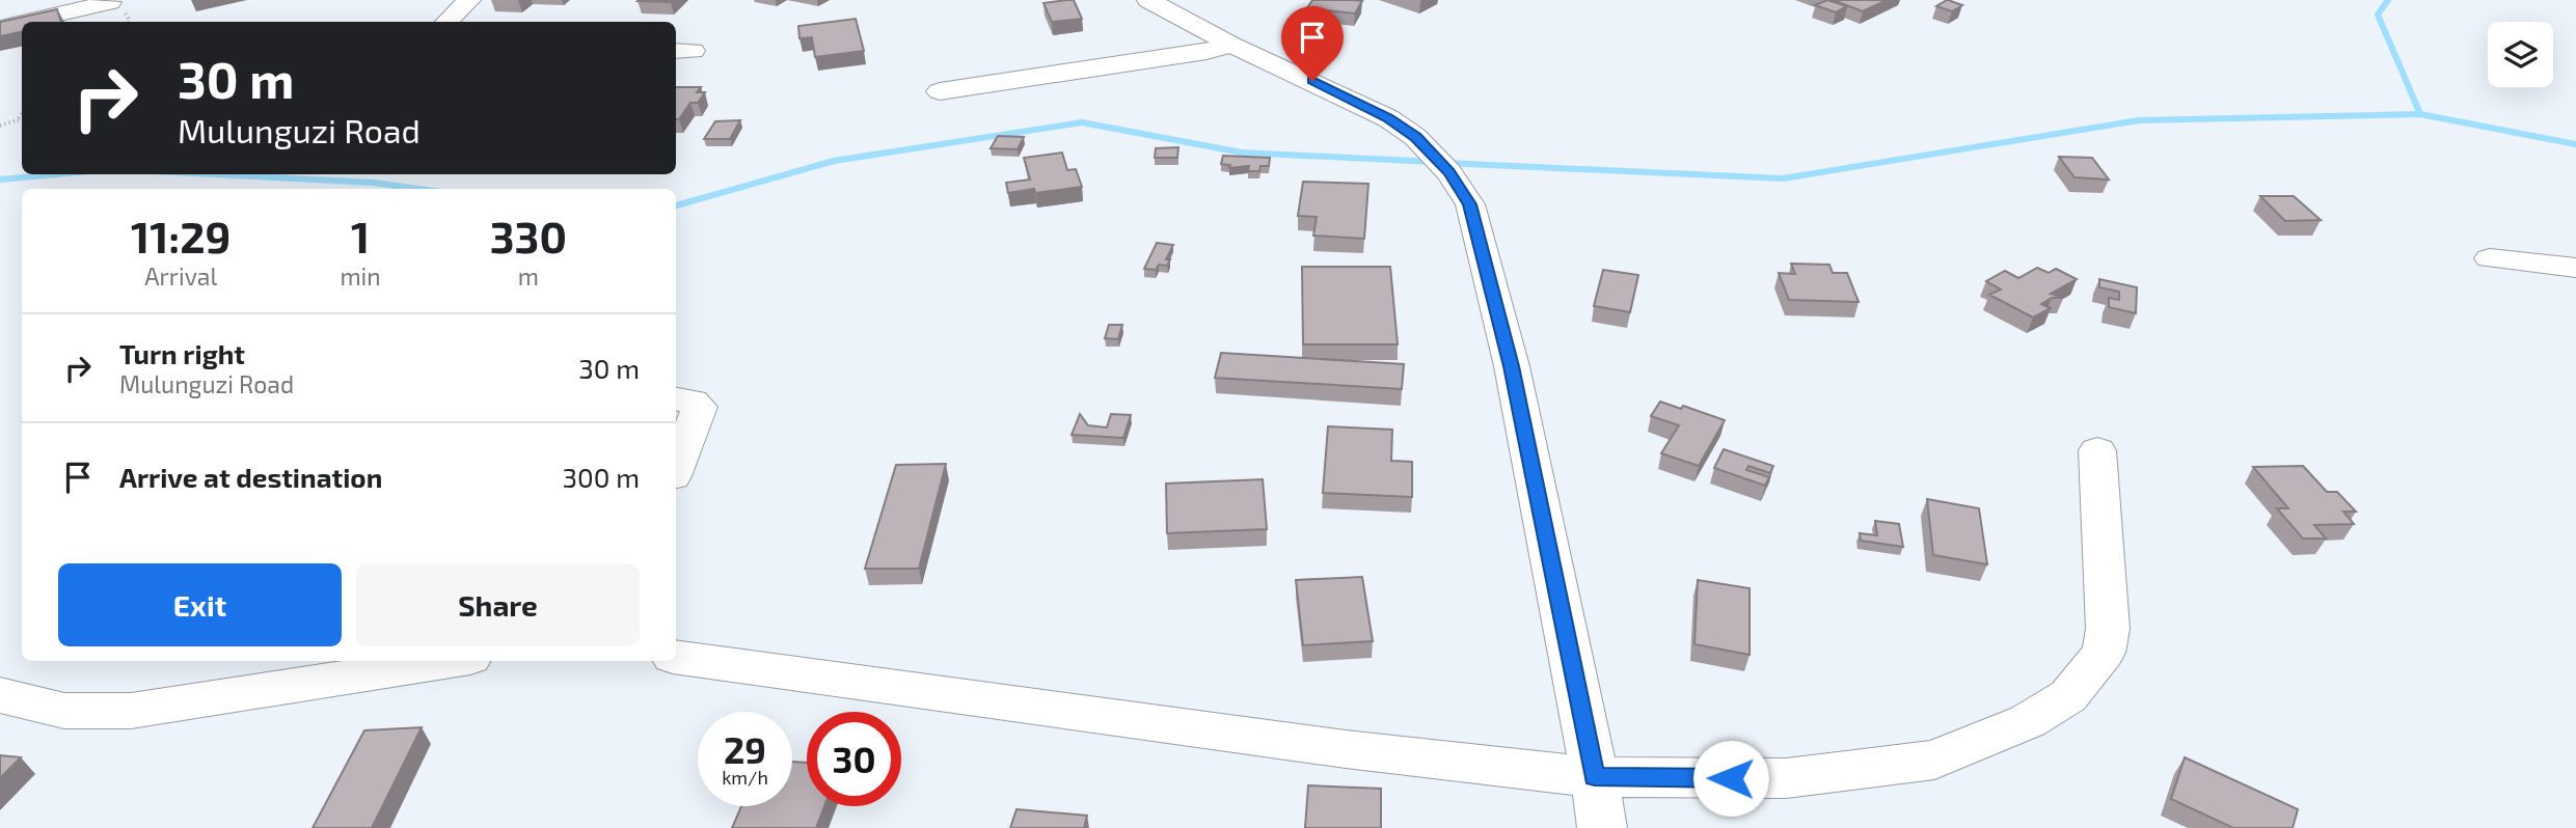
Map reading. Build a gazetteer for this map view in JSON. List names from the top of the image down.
{
  "page": {
    "turn": ["30 m", "Mulunguzi Road"],
    "eta": [
      "11:29",
      "Arrival",
      "1",
      "min",
      "330",
      "m"
    ],
    "list": [
      {
        "name": "Turn right",
        "note": "Mulunguzi Road",
        "value": "30 m"
      },
      {
        "name": "Arrive at destination",
        "value": "300 m"
      }
    ],
    "buttons": ["Exit", "Share"],
    "speed": "29 km/h",
    "limit": "30"
  }
}
